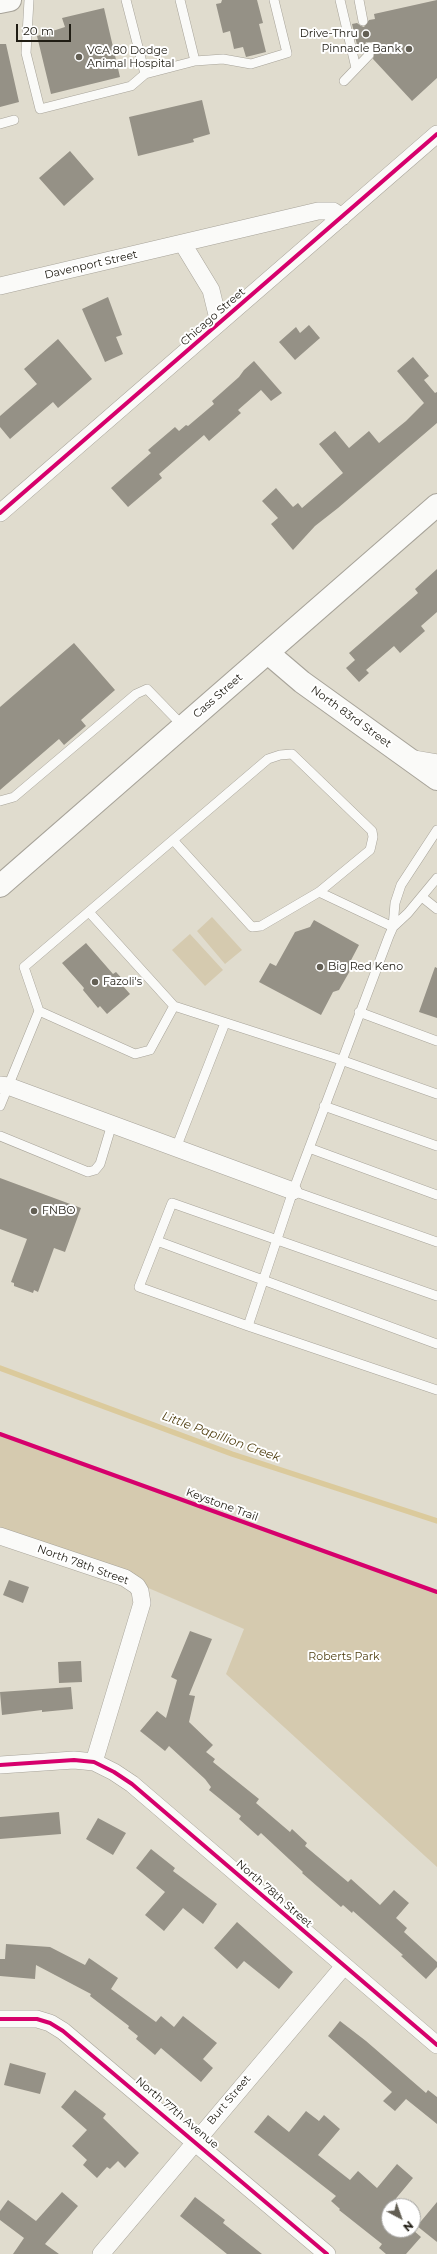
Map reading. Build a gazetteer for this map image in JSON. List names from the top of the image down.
{
  "streets": {
    "main road": ["Cass Street", "North 83rd Street"],
    "street": [
      "Davenport Street",
      "Chicago Street",
      "North 78th Street",
      "Burt Street",
      "North 77th Avenue"
    ],
    "cycle path": ["Keystone Trail"]
  },
  "crossings": [
    ["Davenport Street", "Chicago Street"],
    ["Cass Street", "North 83rd Street"],
    ["North 78th Street", "Burt Street"],
    ["Burt Street", "North 77th Avenue"]
  ],
  "water": ["Little Papillion Creek"],
  "parks": ["Roberts Park"],
  "places": [
    "Drive-Thru",
    "Pinnacle Bank",
    "VCA 80 Dodge Animal Hospital",
    "Big Red Keno",
    "Fazoli's",
    "FNBO"
  ],
  "scale_bar": "20 m",
  "north": "bottom right"
}
